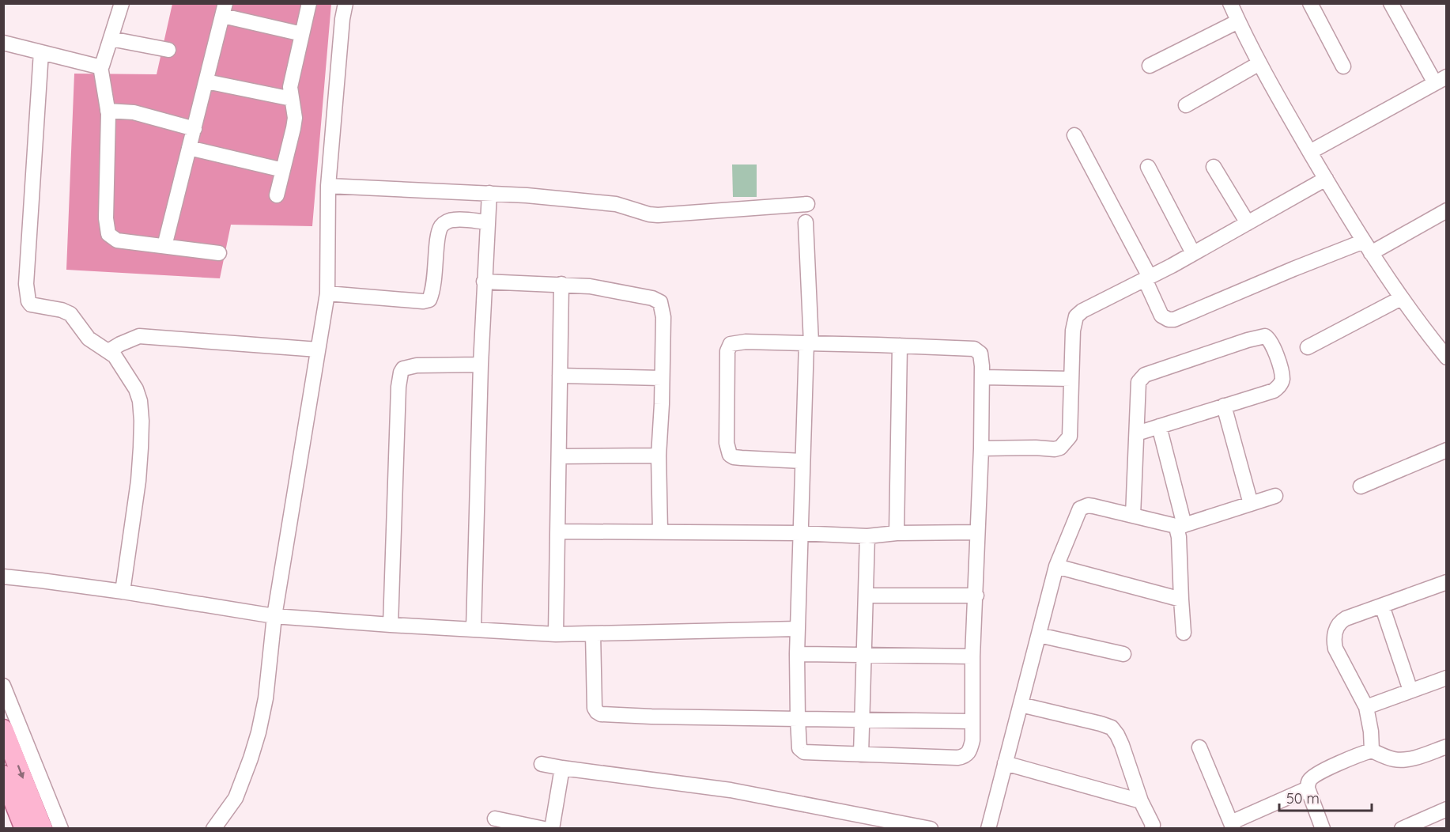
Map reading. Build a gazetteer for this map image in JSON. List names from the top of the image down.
{
  "scale_bar": "50 m"
}
